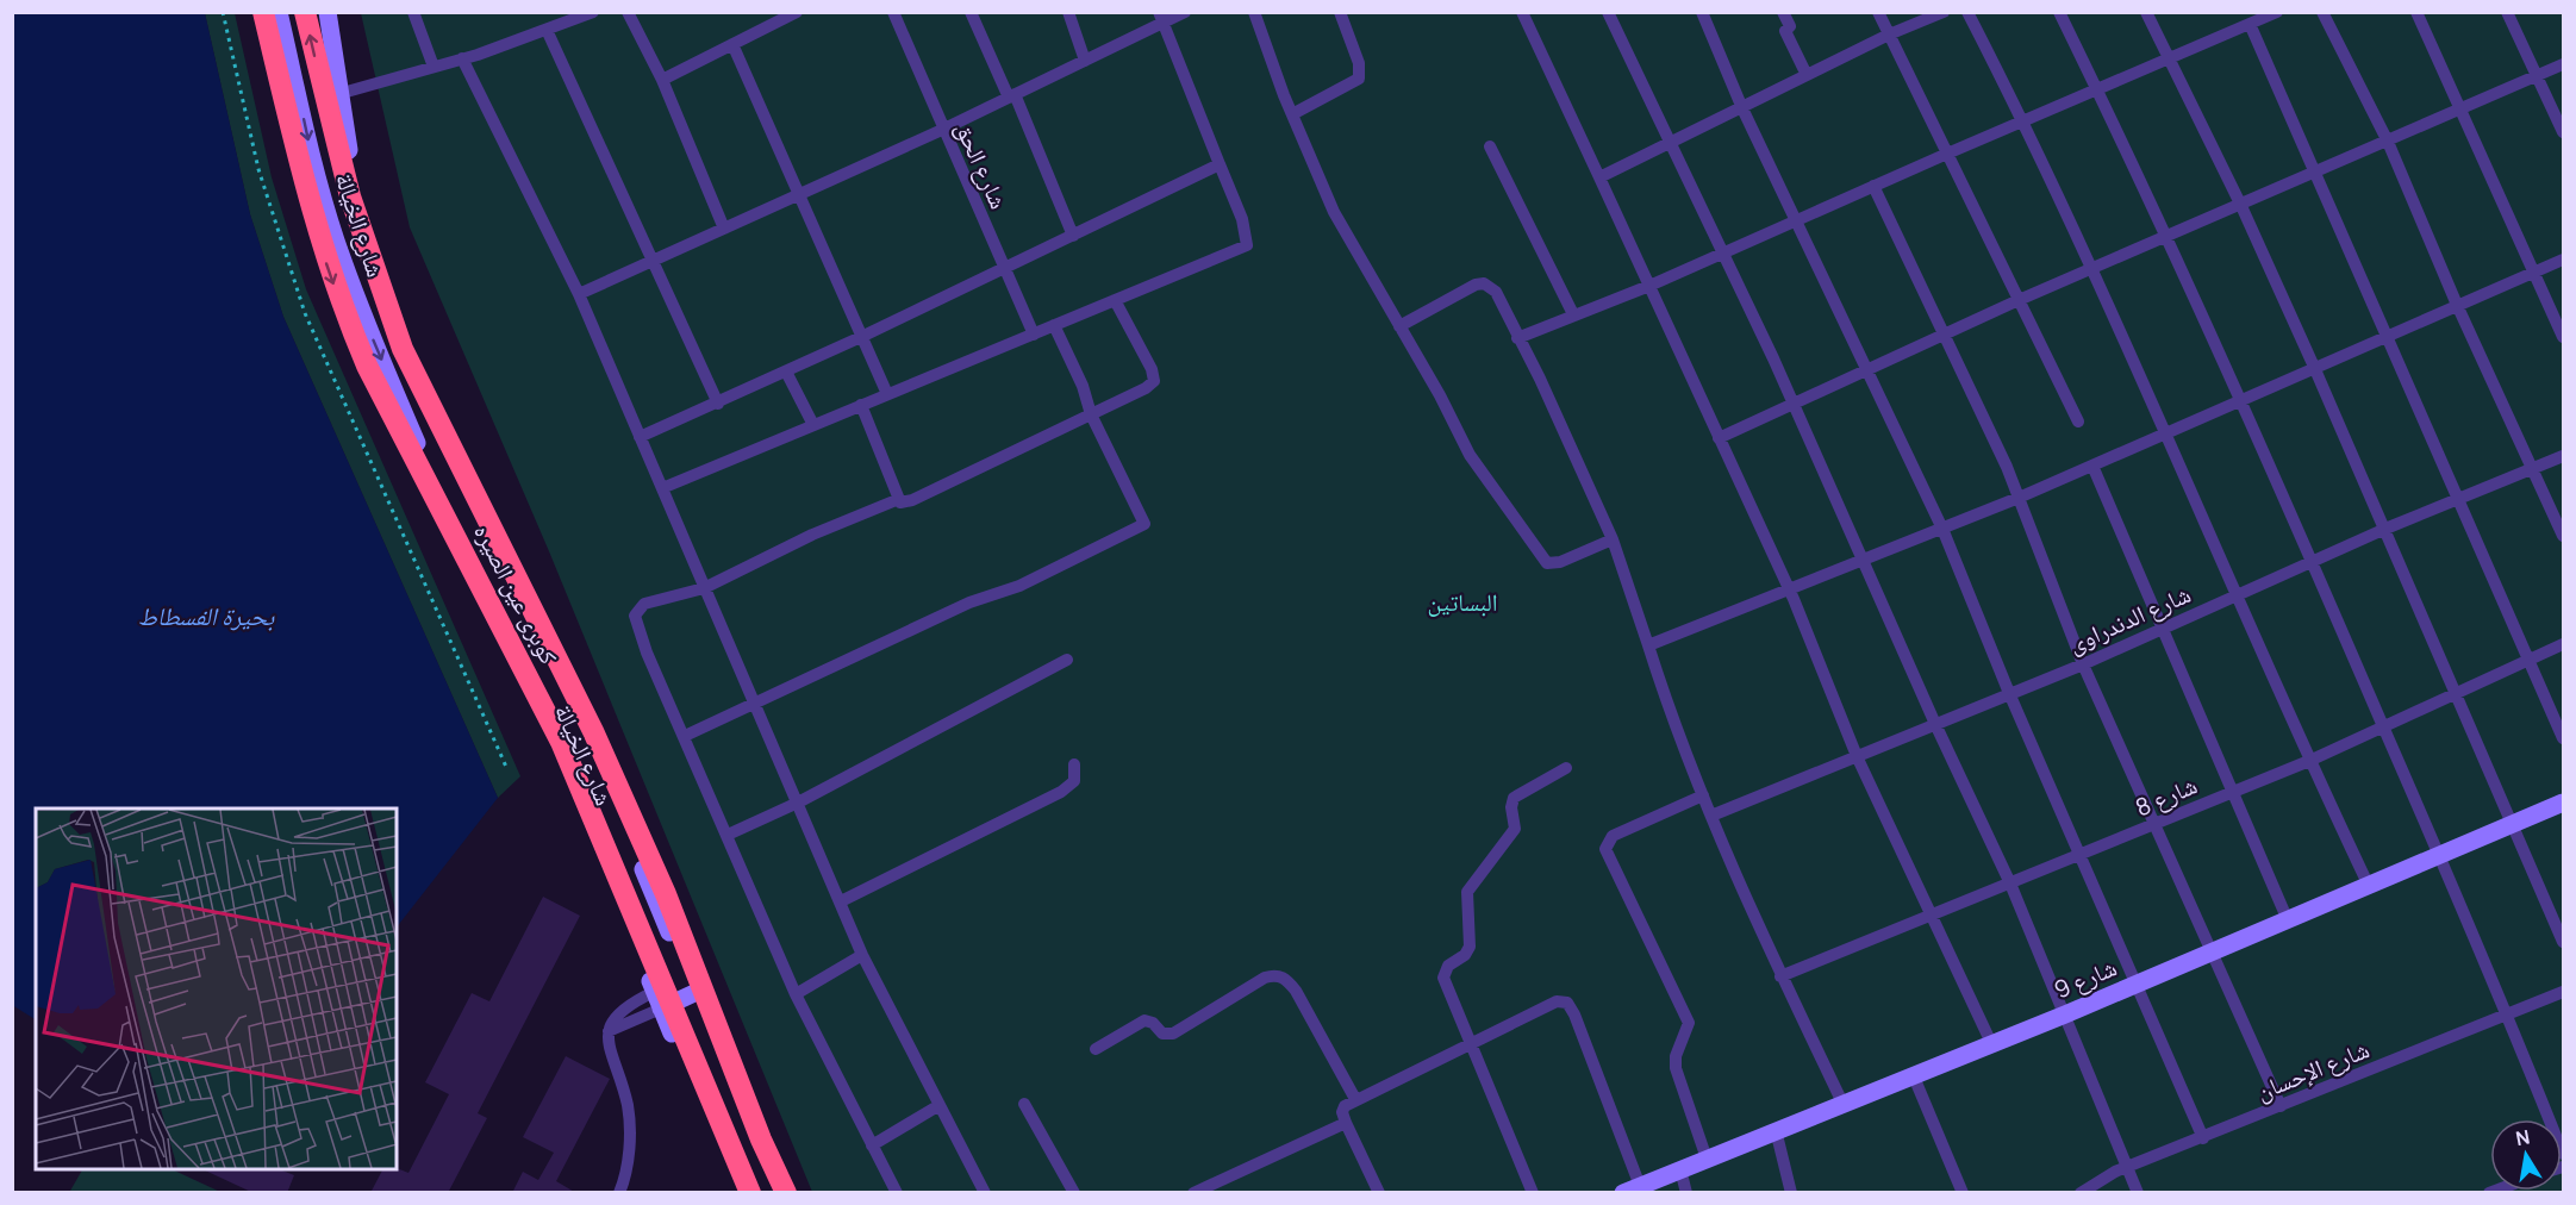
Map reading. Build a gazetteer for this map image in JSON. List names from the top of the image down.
{
  "streets": {
    "highway": ["كوبرى عين الصيره"],
    "street": ["شارع الخيالة", "شارع 9"],
    "lane": [
      "شارع الحق",
      "شارع الدندراوى",
      "شارع 8",
      "شارع الإحسان"
    ]
  },
  "water": ["بحيرة الفسطاط"],
  "parks": ["البساتين"],
  "north": "top"
}
